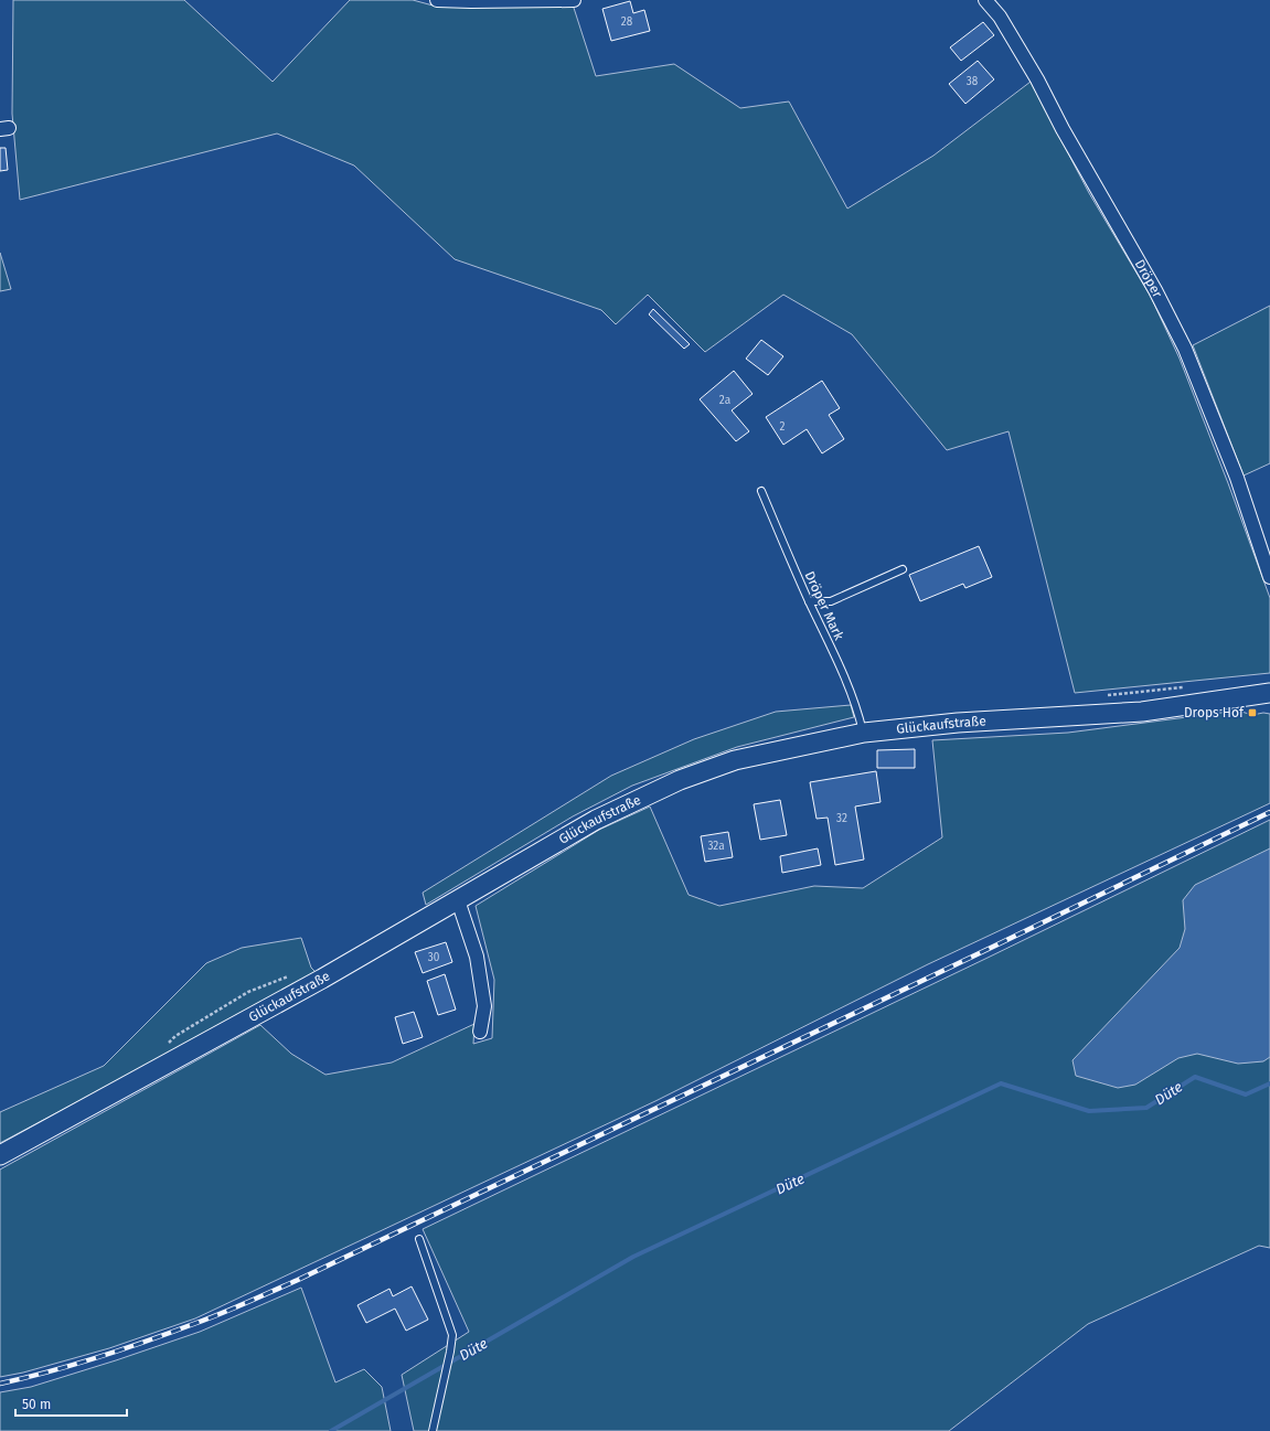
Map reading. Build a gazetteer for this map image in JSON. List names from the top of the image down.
{
  "streets": {
    "main road": ["Glückaufstraße"],
    "street": ["Dröper"],
    "lane": ["Dröper Mark"]
  },
  "crossings": [
    ["Dröper Mark", "Glückaufstraße"]
  ],
  "water": ["Düte"],
  "places": {
    "transit": ["Drops Hof"]
  },
  "house_numbers": [
    "28",
    "38",
    "2a",
    "2",
    "32",
    "32a",
    "30"
  ],
  "scale_bar": "50 m"
}
